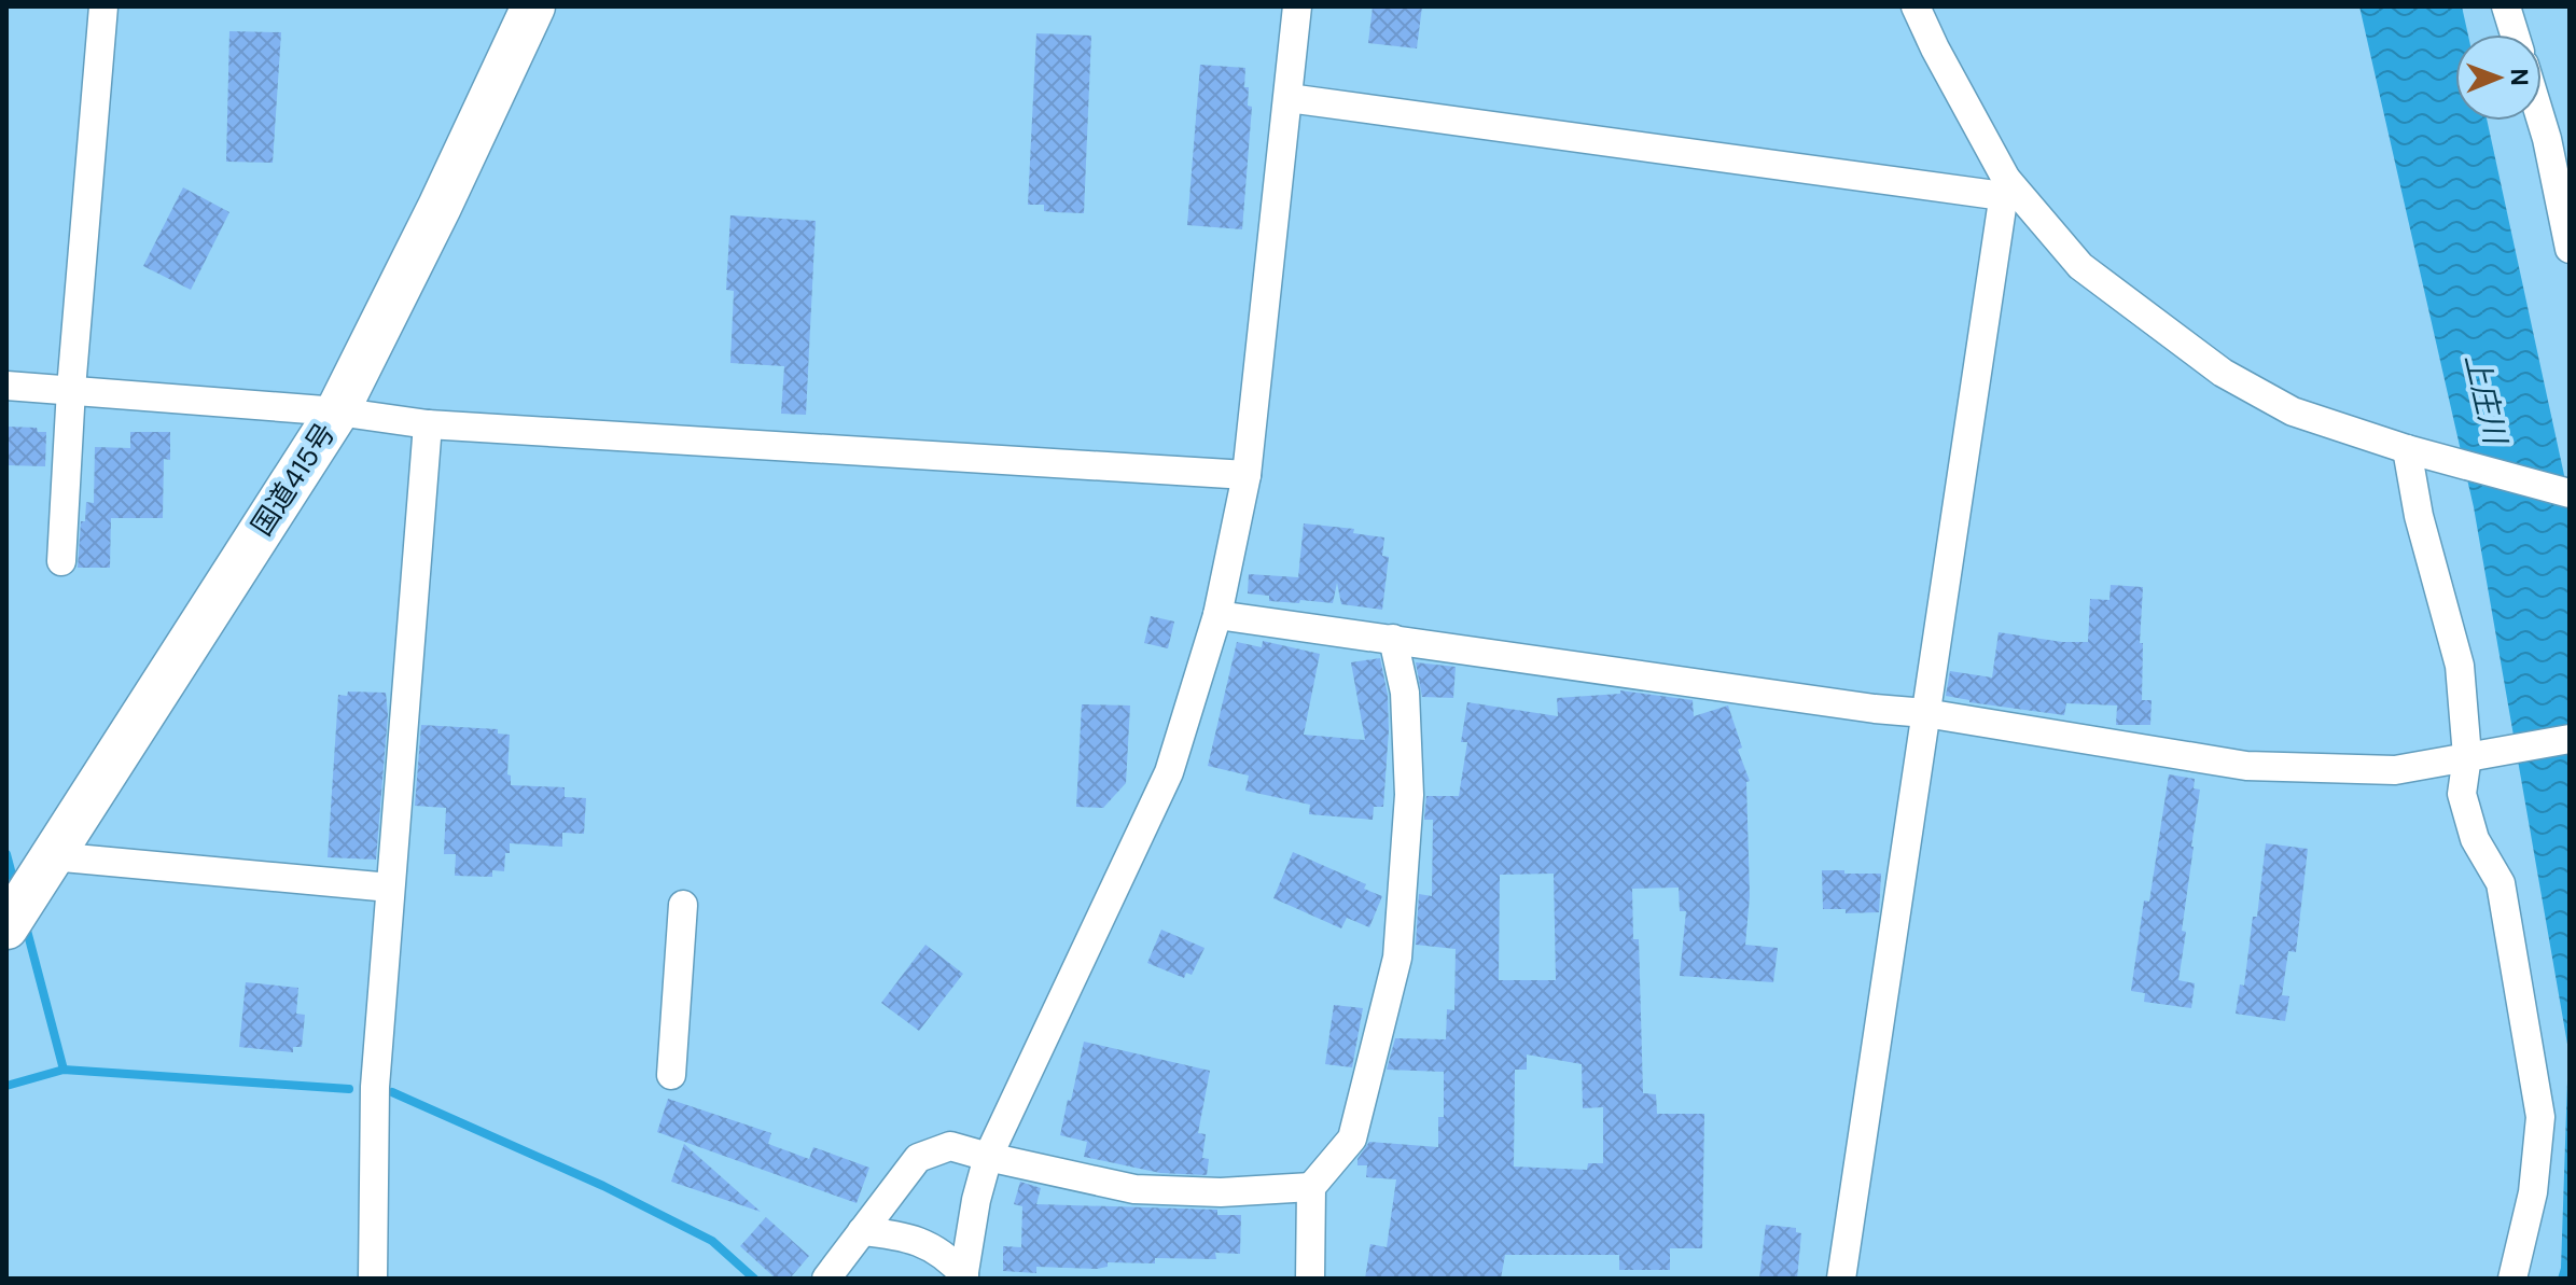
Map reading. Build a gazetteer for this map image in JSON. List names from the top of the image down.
{
  "streets": {
    "highway": ["国道415号"]
  },
  "water": ["上庄川"],
  "north": "right"
}
